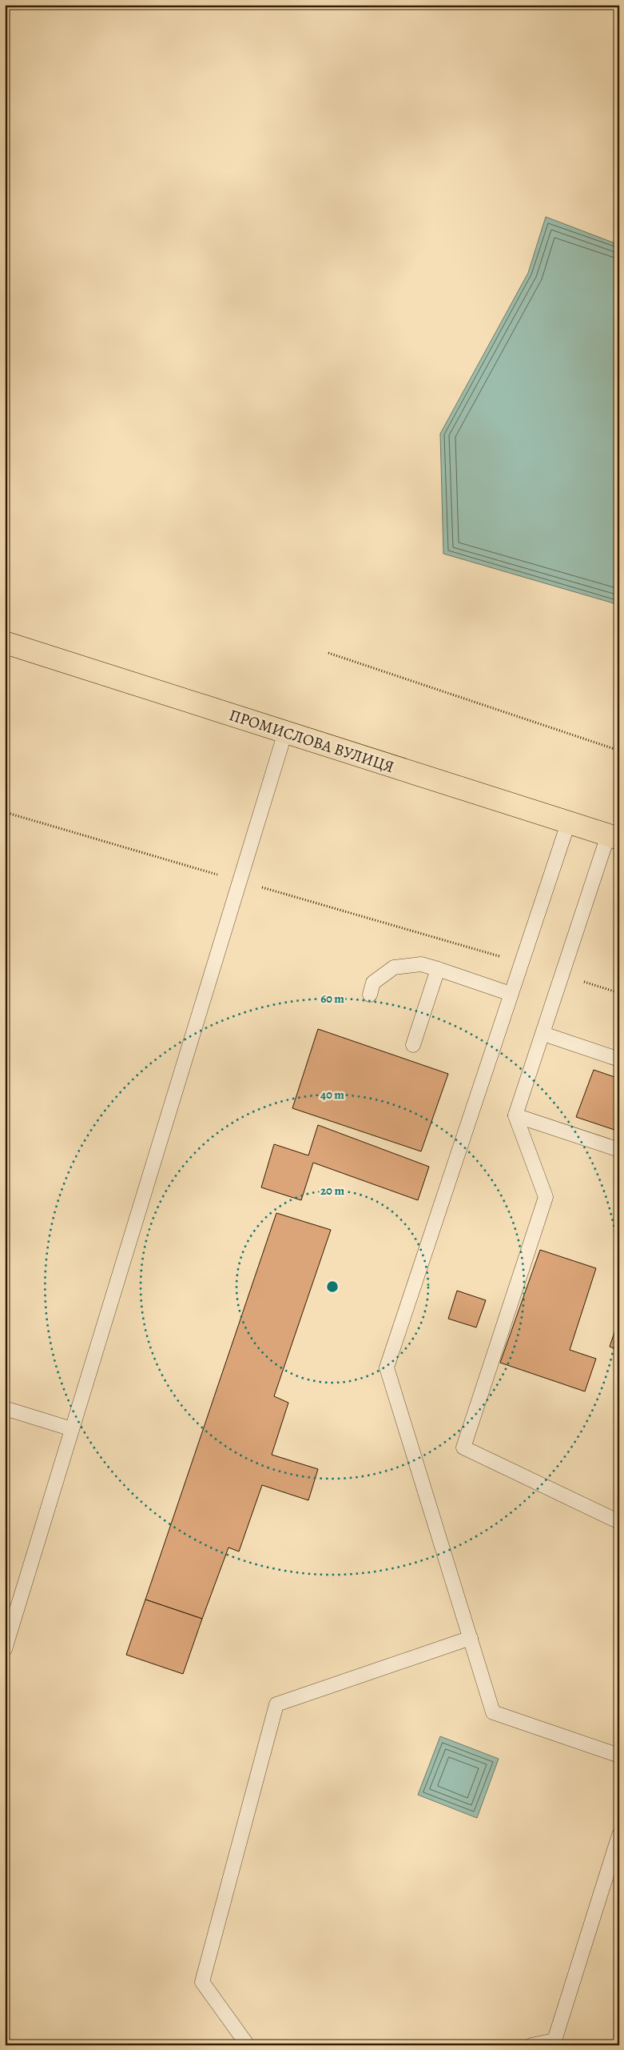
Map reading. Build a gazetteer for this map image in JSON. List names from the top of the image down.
{
  "streets": {
    "main road": ["ПРОМИСЛОВА ВУЛИЦЯ"]
  },
  "rings": ["60 m", "40 m", "20 m"]
}
